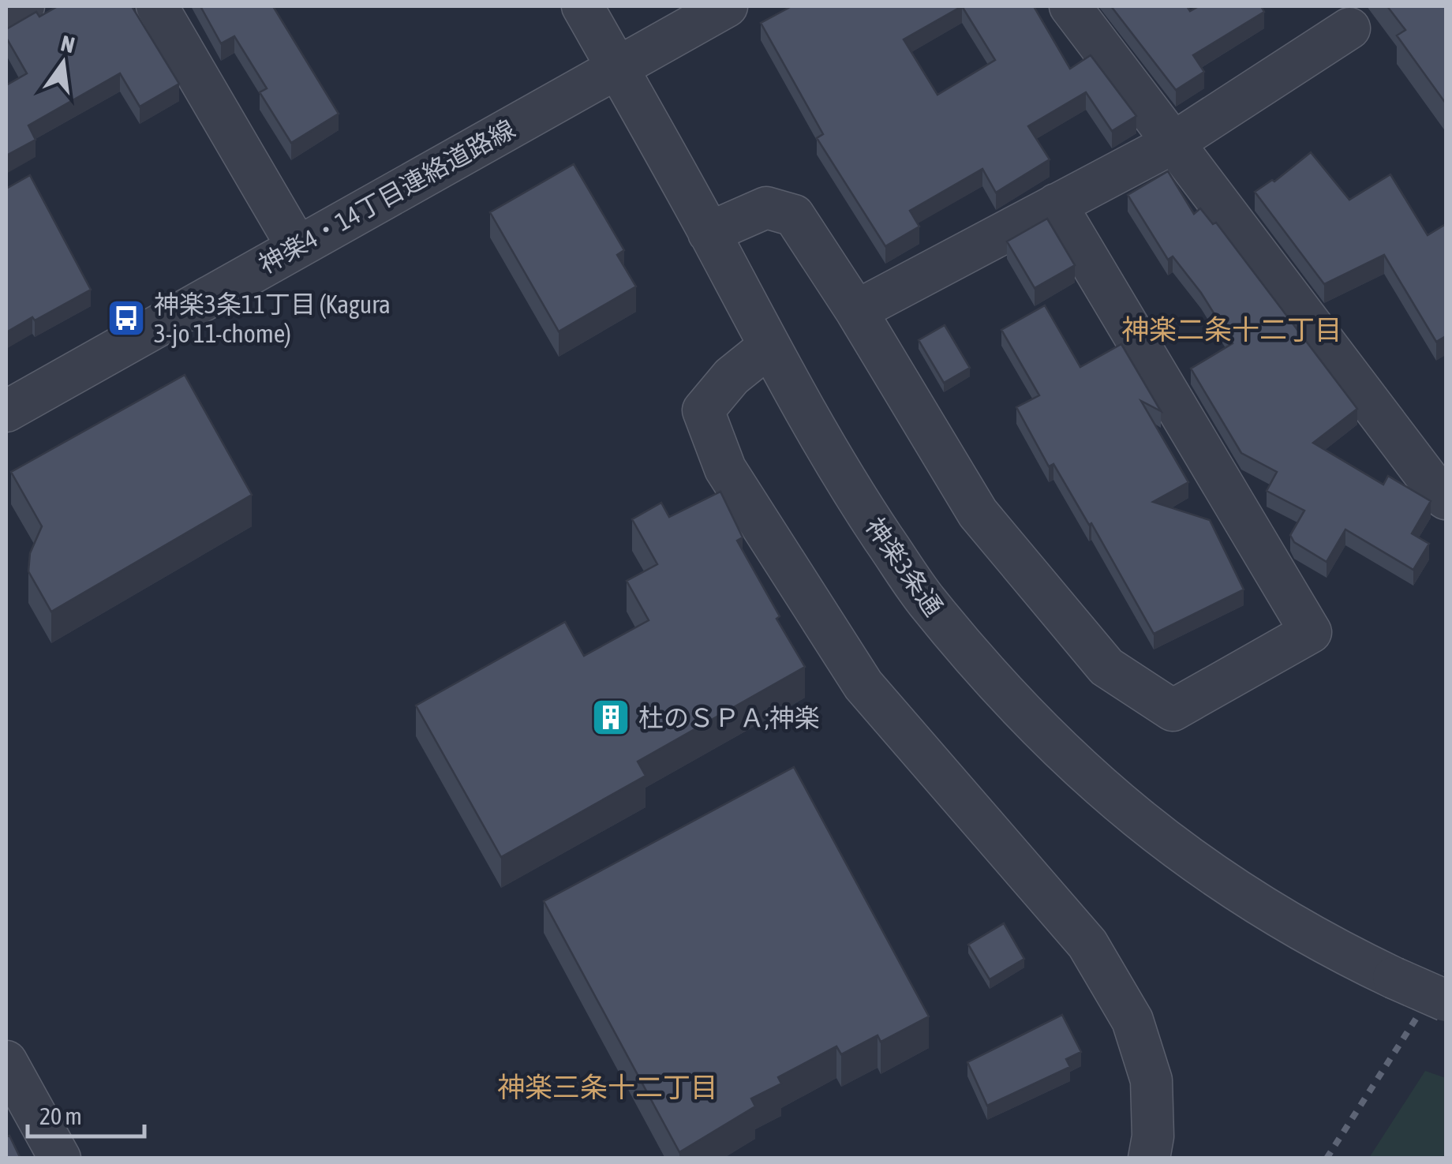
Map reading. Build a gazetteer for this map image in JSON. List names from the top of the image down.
{
  "streets": {
    "street": ["神楽4・14丁目連絡道路線", "神楽3条通"]
  },
  "crossings": [
    ["神楽4・14丁目連絡道路線", "神楽3条通"]
  ],
  "districts": ["神楽二条十二丁目", "神楽三条十二丁目"],
  "places": {
    "bus stop": ["神楽3条11丁目 (Kagura 3-jo 11-chome)"],
    "building": ["杜のＳＰＡ;神楽"]
  },
  "scale_bar": "20 m",
  "north": "top"
}
